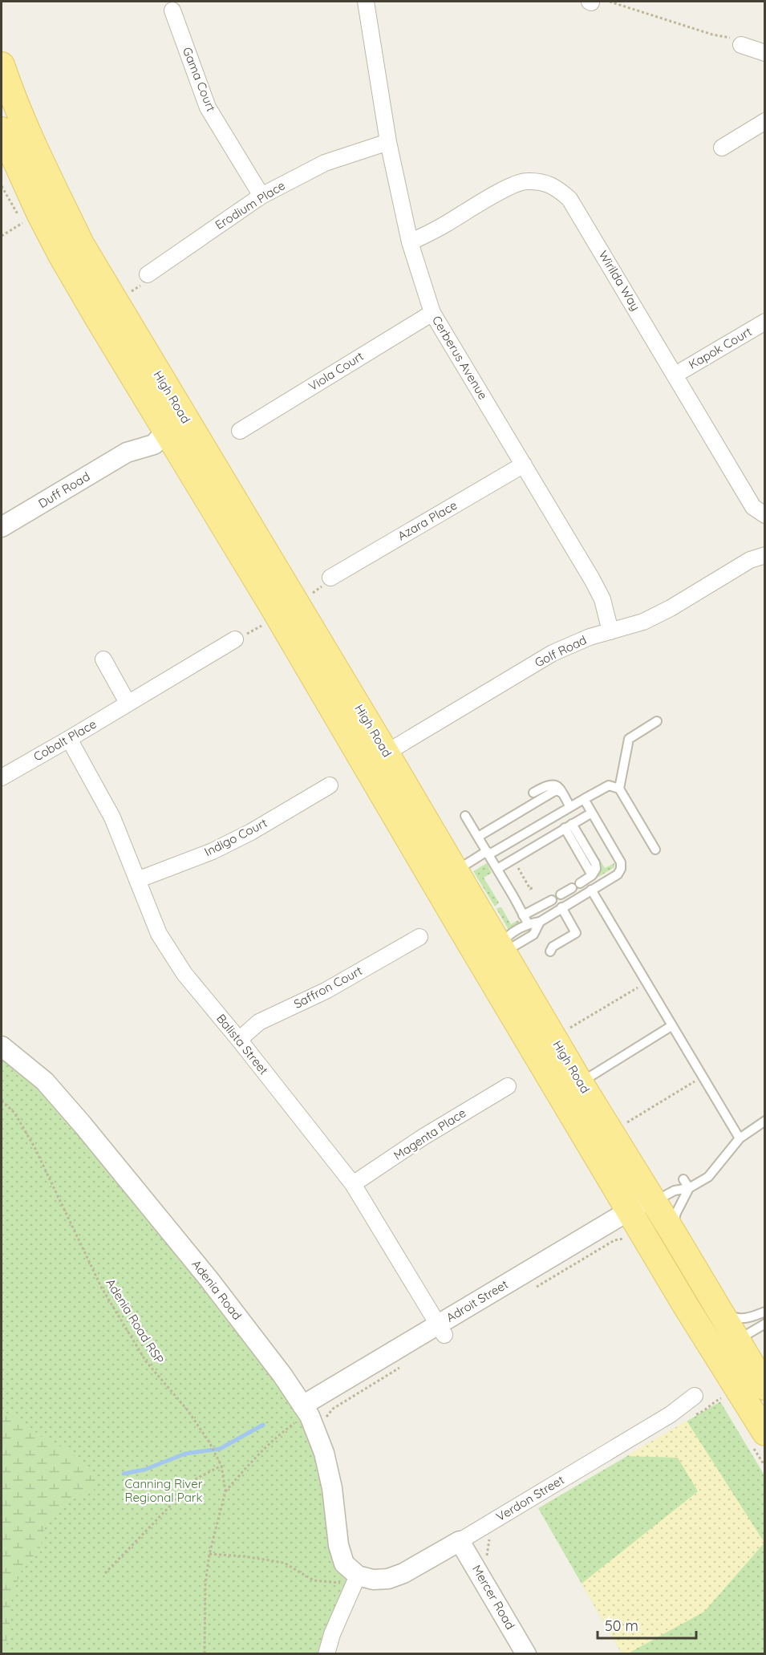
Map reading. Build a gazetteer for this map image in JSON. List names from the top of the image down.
{
  "streets": {
    "main road": ["High Road"],
    "street": [
      "Gama Court",
      "Erodium Place",
      "Wirilda Way",
      "Kapok Court",
      "Cerberus Avenue",
      "Viola Court",
      "Duff Road",
      "Azara Place",
      "Golf Road",
      "Cobalt Place",
      "Indigo Court",
      "Saffron Court",
      "Balista Street",
      "Magenta Place",
      "Adenia Road",
      "Adroit Street",
      "Verdon Street",
      "Mercer Road"
    ],
    "path": ["Adenia Road RSP"]
  },
  "crossings": [
    ["Gama Court", "Erodium Place"],
    ["Erodium Place", "Cerberus Avenue"],
    ["Wirilda Way", "Kapok Court"],
    ["Wirilda Way", "Cerberus Avenue"],
    ["Cerberus Avenue", "Viola Court"],
    ["Cerberus Avenue", "Azara Place"],
    ["Cerberus Avenue", "Golf Road"],
    ["High Road", "Duff Road"],
    ["High Road", "Golf Road"],
    ["High Road", "Adroit Street"],
    ["Cobalt Place", "Balista Street"],
    ["Indigo Court", "Balista Street"],
    ["Saffron Court", "Balista Street"],
    ["Balista Street", "Magenta Place"],
    ["Balista Street", "Adroit Street"],
    ["Adenia Road", "Adroit Street"],
    ["Adenia Road", "Verdon Street"],
    ["Verdon Street", "Mercer Road"]
  ],
  "parks": ["Canning River Regional Park"],
  "scale_bar": "50 m"
}
